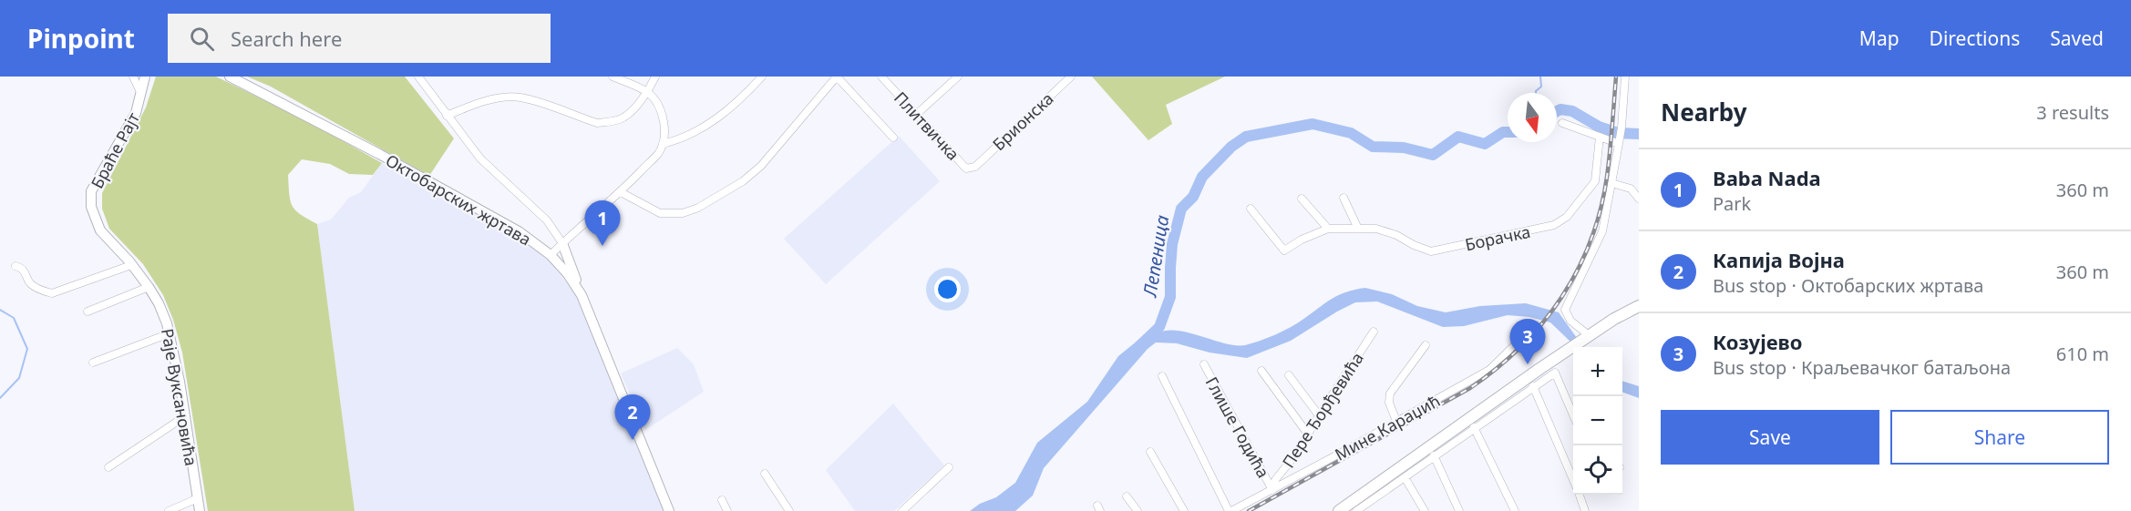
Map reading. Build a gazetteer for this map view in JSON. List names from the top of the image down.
{
  "streets": {
    "street": [
      "Брионска",
      "Плитвичка",
      "Браће Рајт",
      "Октобарских жртава",
      "Борачка",
      "Раје Вуксановића",
      "Пере Ђорђевића",
      "Глише Годића",
      "Мине Караџић"
    ]
  },
  "crossings": [
    ["Брионска", "Плитвичка"],
    ["Браће Рајт", "Раје Вуксановића"],
    ["Пере Ђорђевића", "Глише Годића"],
    ["Пере Ђорђевића", "Мине Караџић"],
    ["Глише Годића", "Мине Караџић"]
  ],
  "water": ["Лепеница"],
  "north": "bottom",
  "page": {
    "header": "Pinpoint",
    "search": "Search here",
    "nav": ["Map", "Directions", "Saved"],
    "heading": ["Nearby", "3 results"],
    "list": [
      {
        "mark": "1",
        "name": "Baba Nada",
        "note": "Park",
        "value": "360 m"
      },
      {
        "mark": "2",
        "name": "Капија Војна",
        "note": "Bus stop · Октобарских жртава",
        "value": "360 m"
      },
      {
        "mark": "3",
        "name": "Козујево",
        "note": "Bus stop · Краљевачког батаљона",
        "value": "610 m"
      }
    ],
    "pins": ["1", "3", "2"],
    "map_buttons": ["+", "−"],
    "buttons": ["Save", "Share"]
  }
}
